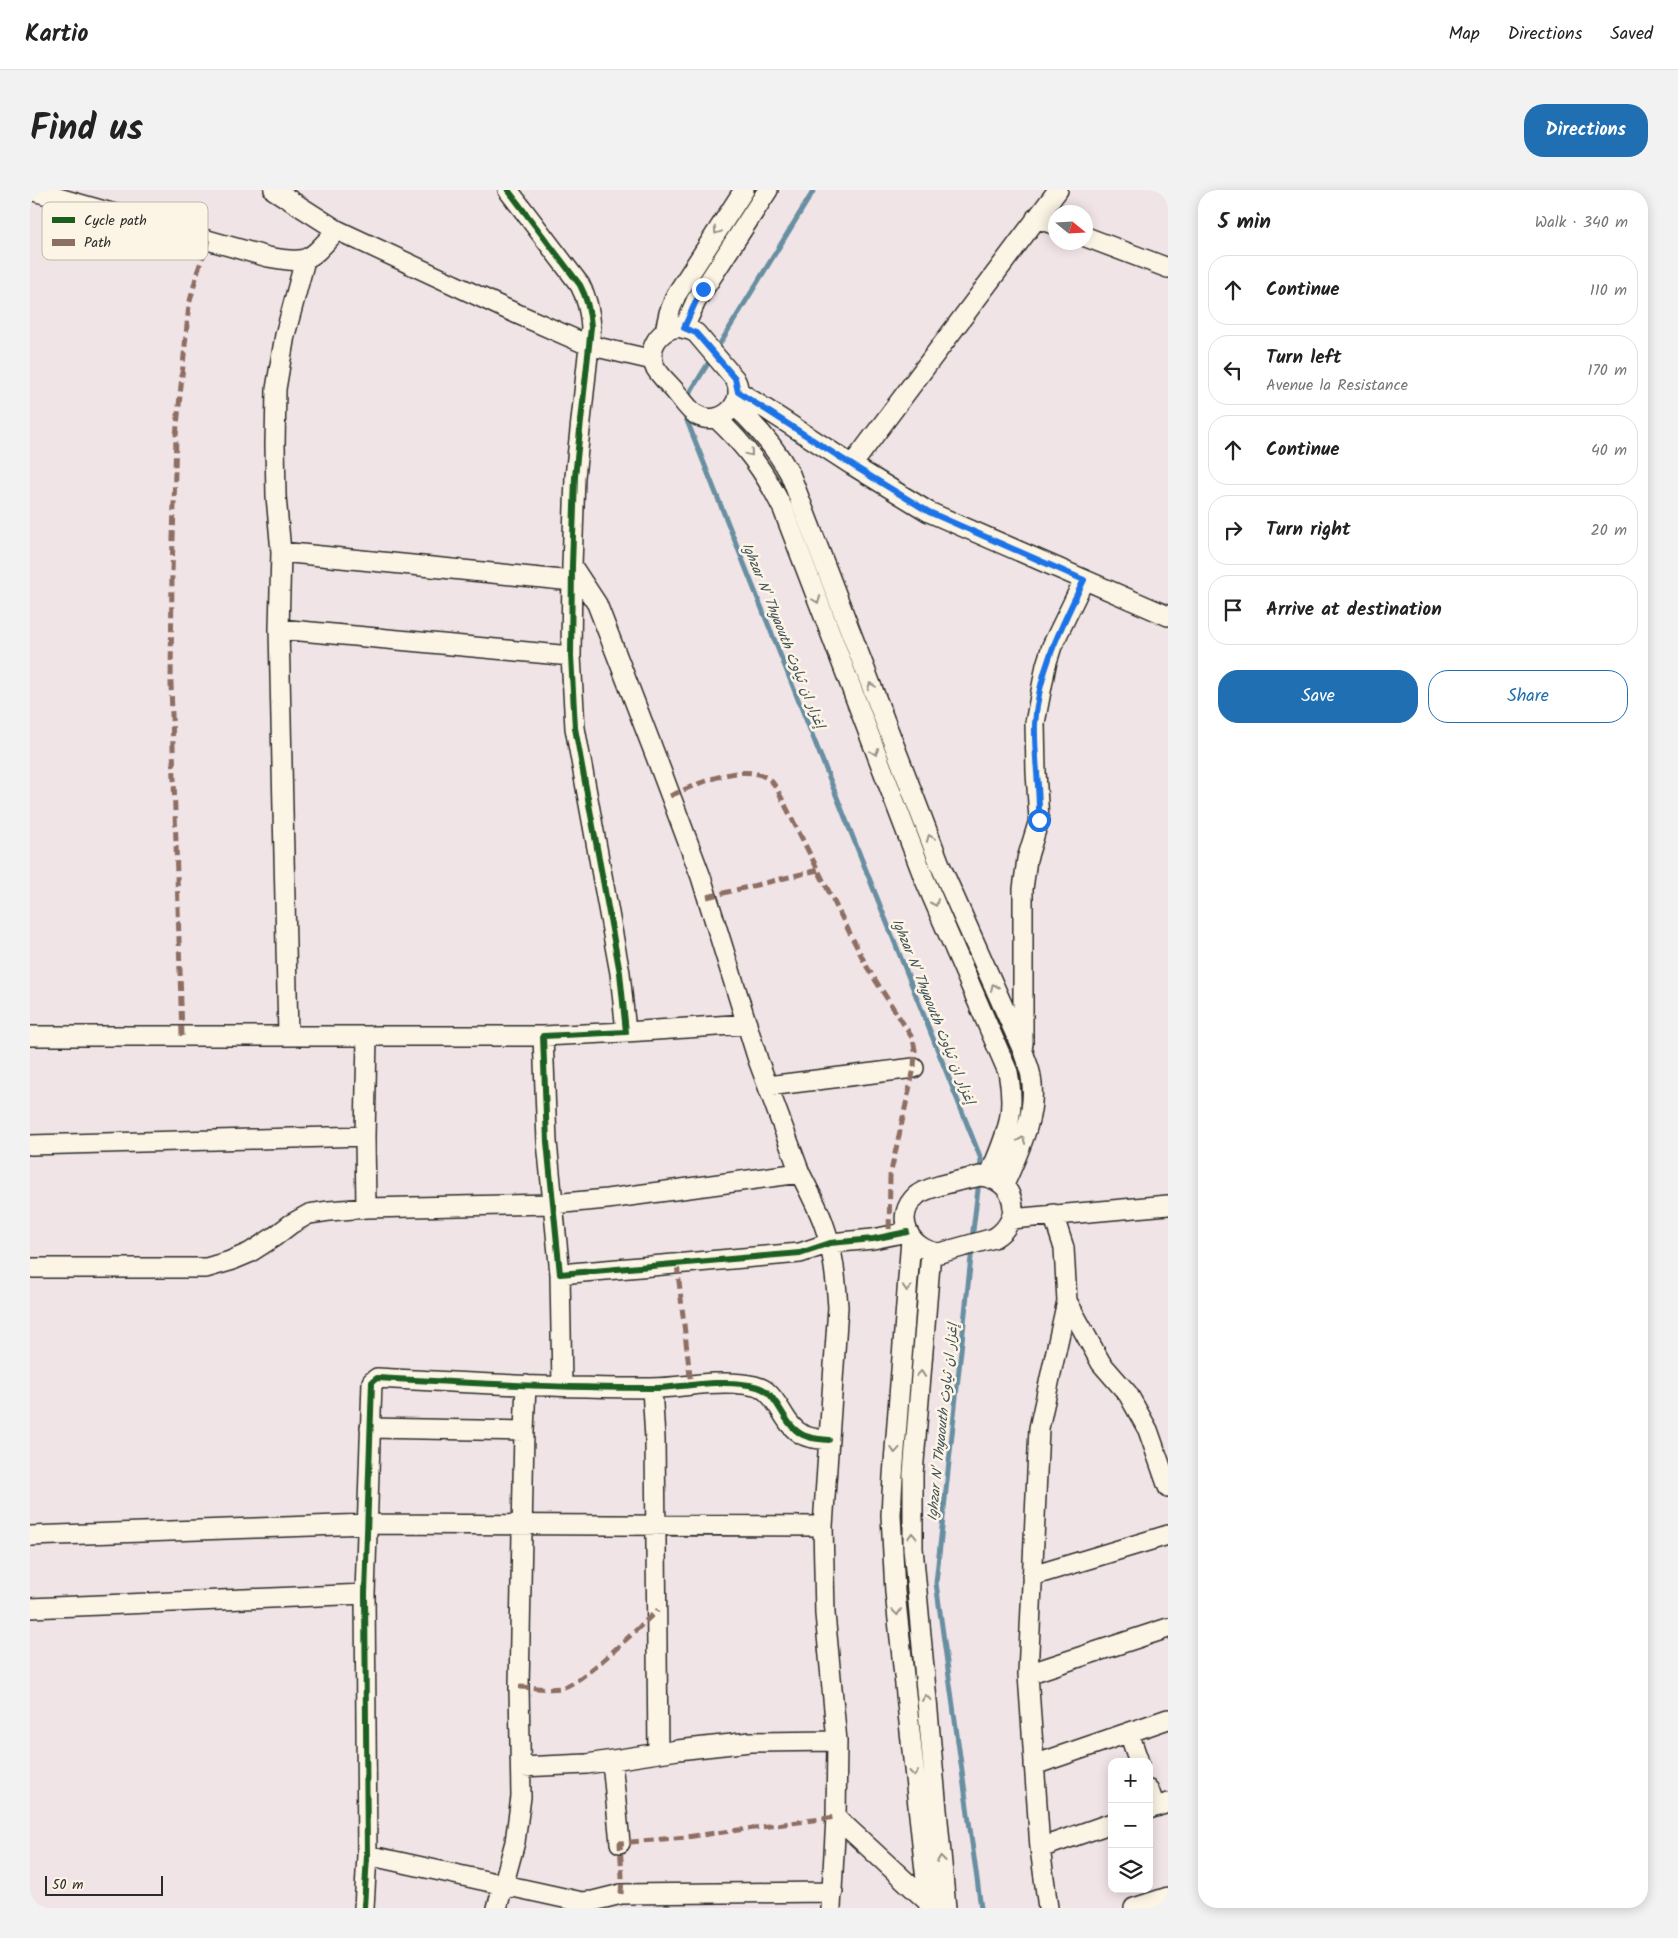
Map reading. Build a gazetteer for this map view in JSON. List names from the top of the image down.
{
  "water": ["Ighzar N' Thyaouth إغزار ان ثياوث"],
  "legend": ["Cycle path", "Path"],
  "scale_bar": "50 m",
  "north": "right",
  "page": {
    "header": "Kartio",
    "nav": ["Map", "Directions", "Saved"],
    "title": "Find us",
    "buttons": [
      "Directions",
      ["Save", "Share"]
    ],
    "heading": ["5 min", "Walk · 340 m"],
    "list": [
      ["Continue", "110 m"],
      ["Turn left", "Avenue la Resistance", "170 m"],
      ["Continue", "40 m"],
      ["Turn right", "20 m"],
      "Arrive at destination"
    ],
    "map_buttons": ["+", "−"],
    "scale": "50 m"
  }
}
